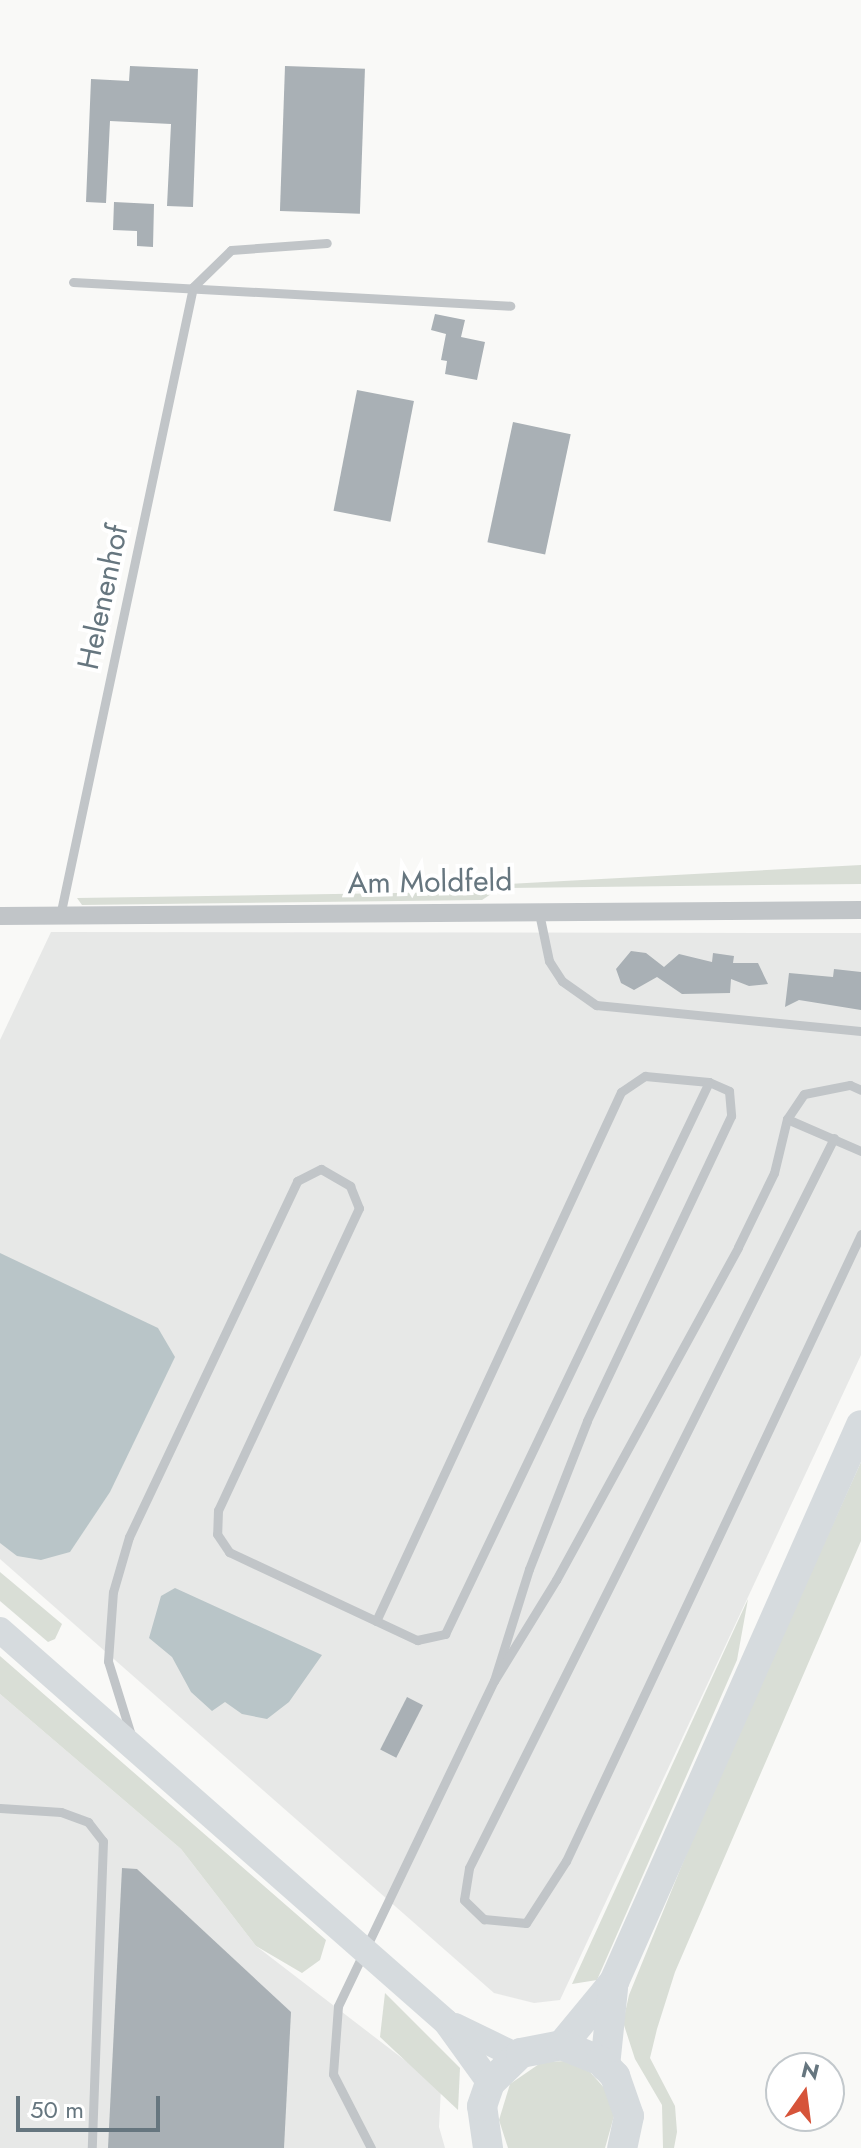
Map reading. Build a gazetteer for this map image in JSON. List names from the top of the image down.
{
  "streets": {
    "street": ["Am Moldfeld"],
    "lane": ["Helenenhof"]
  },
  "crossings": [
    ["Helenenhof", "Am Moldfeld"]
  ],
  "scale_bar": "50 m",
  "north": "top"
}
